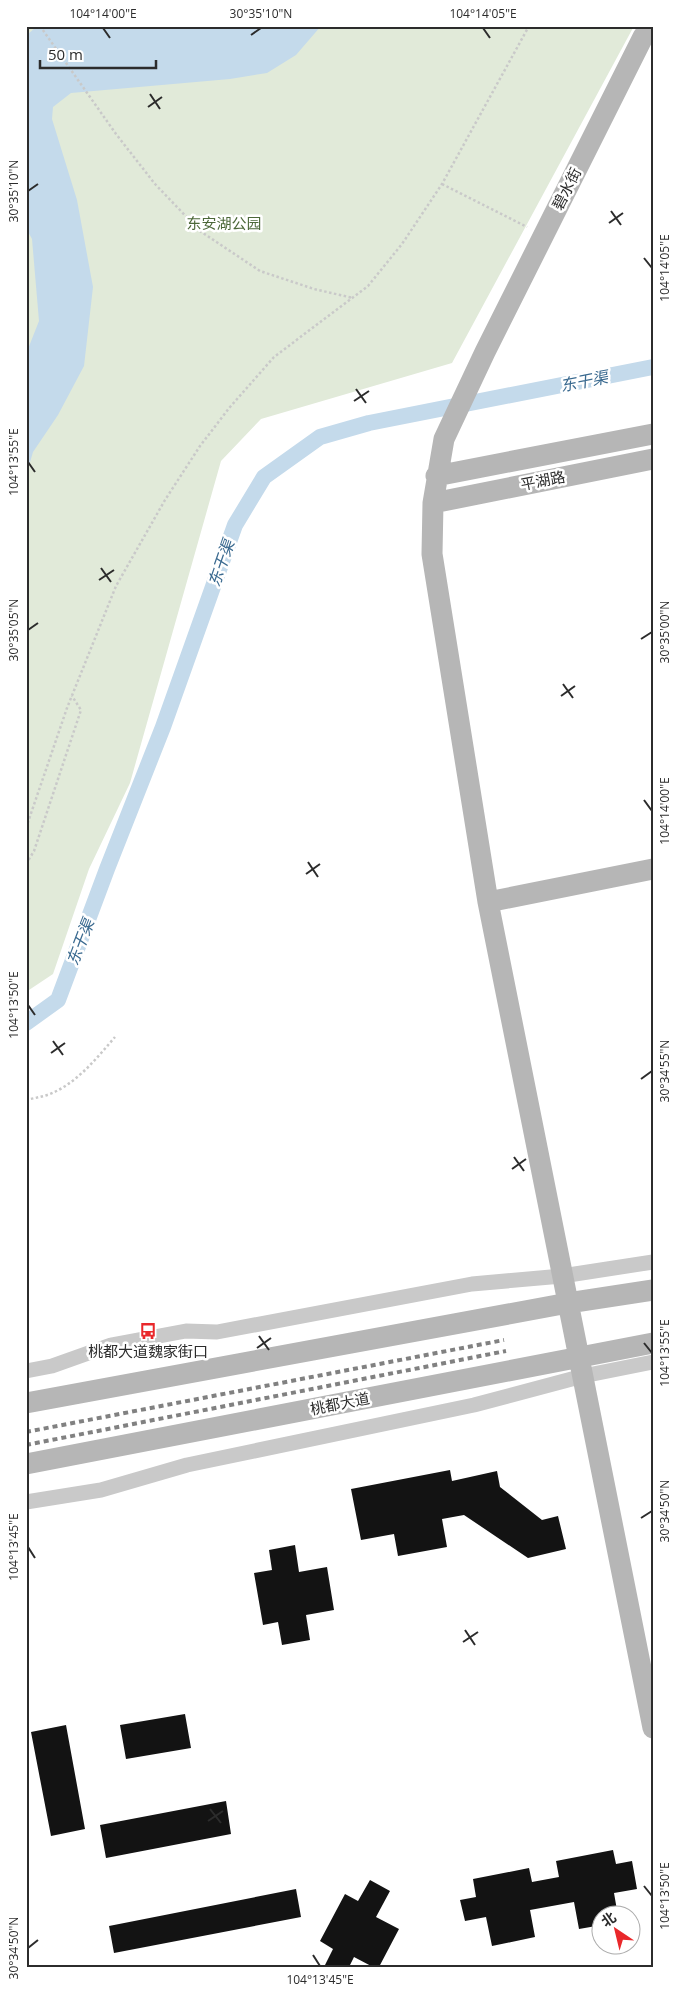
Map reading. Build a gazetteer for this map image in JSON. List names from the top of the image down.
{
  "streets": {
    "street": ["碧水街", "平湖路", "桃都大道"]
  },
  "crossings": [
    ["碧水街", "平湖路"],
    ["碧水街", "桃都大道"]
  ],
  "water": ["东干渠"],
  "parks": ["东安湖公园"],
  "places": {
    "bus stop": ["桃都大道魏家街口"]
  },
  "scale_bar": "50 m",
  "north": "top left",
  "coordinates": [
    "104°14'00\"E",
    "30°35'10\"N",
    "104°14'05\"E",
    "104°13'55\"E",
    "30°35'05\"N",
    "30°35'00\"N",
    "104°13'50\"E",
    "30°34'55\"N",
    "30°34'50\"N",
    "104°13'45\"E"
  ]
}
